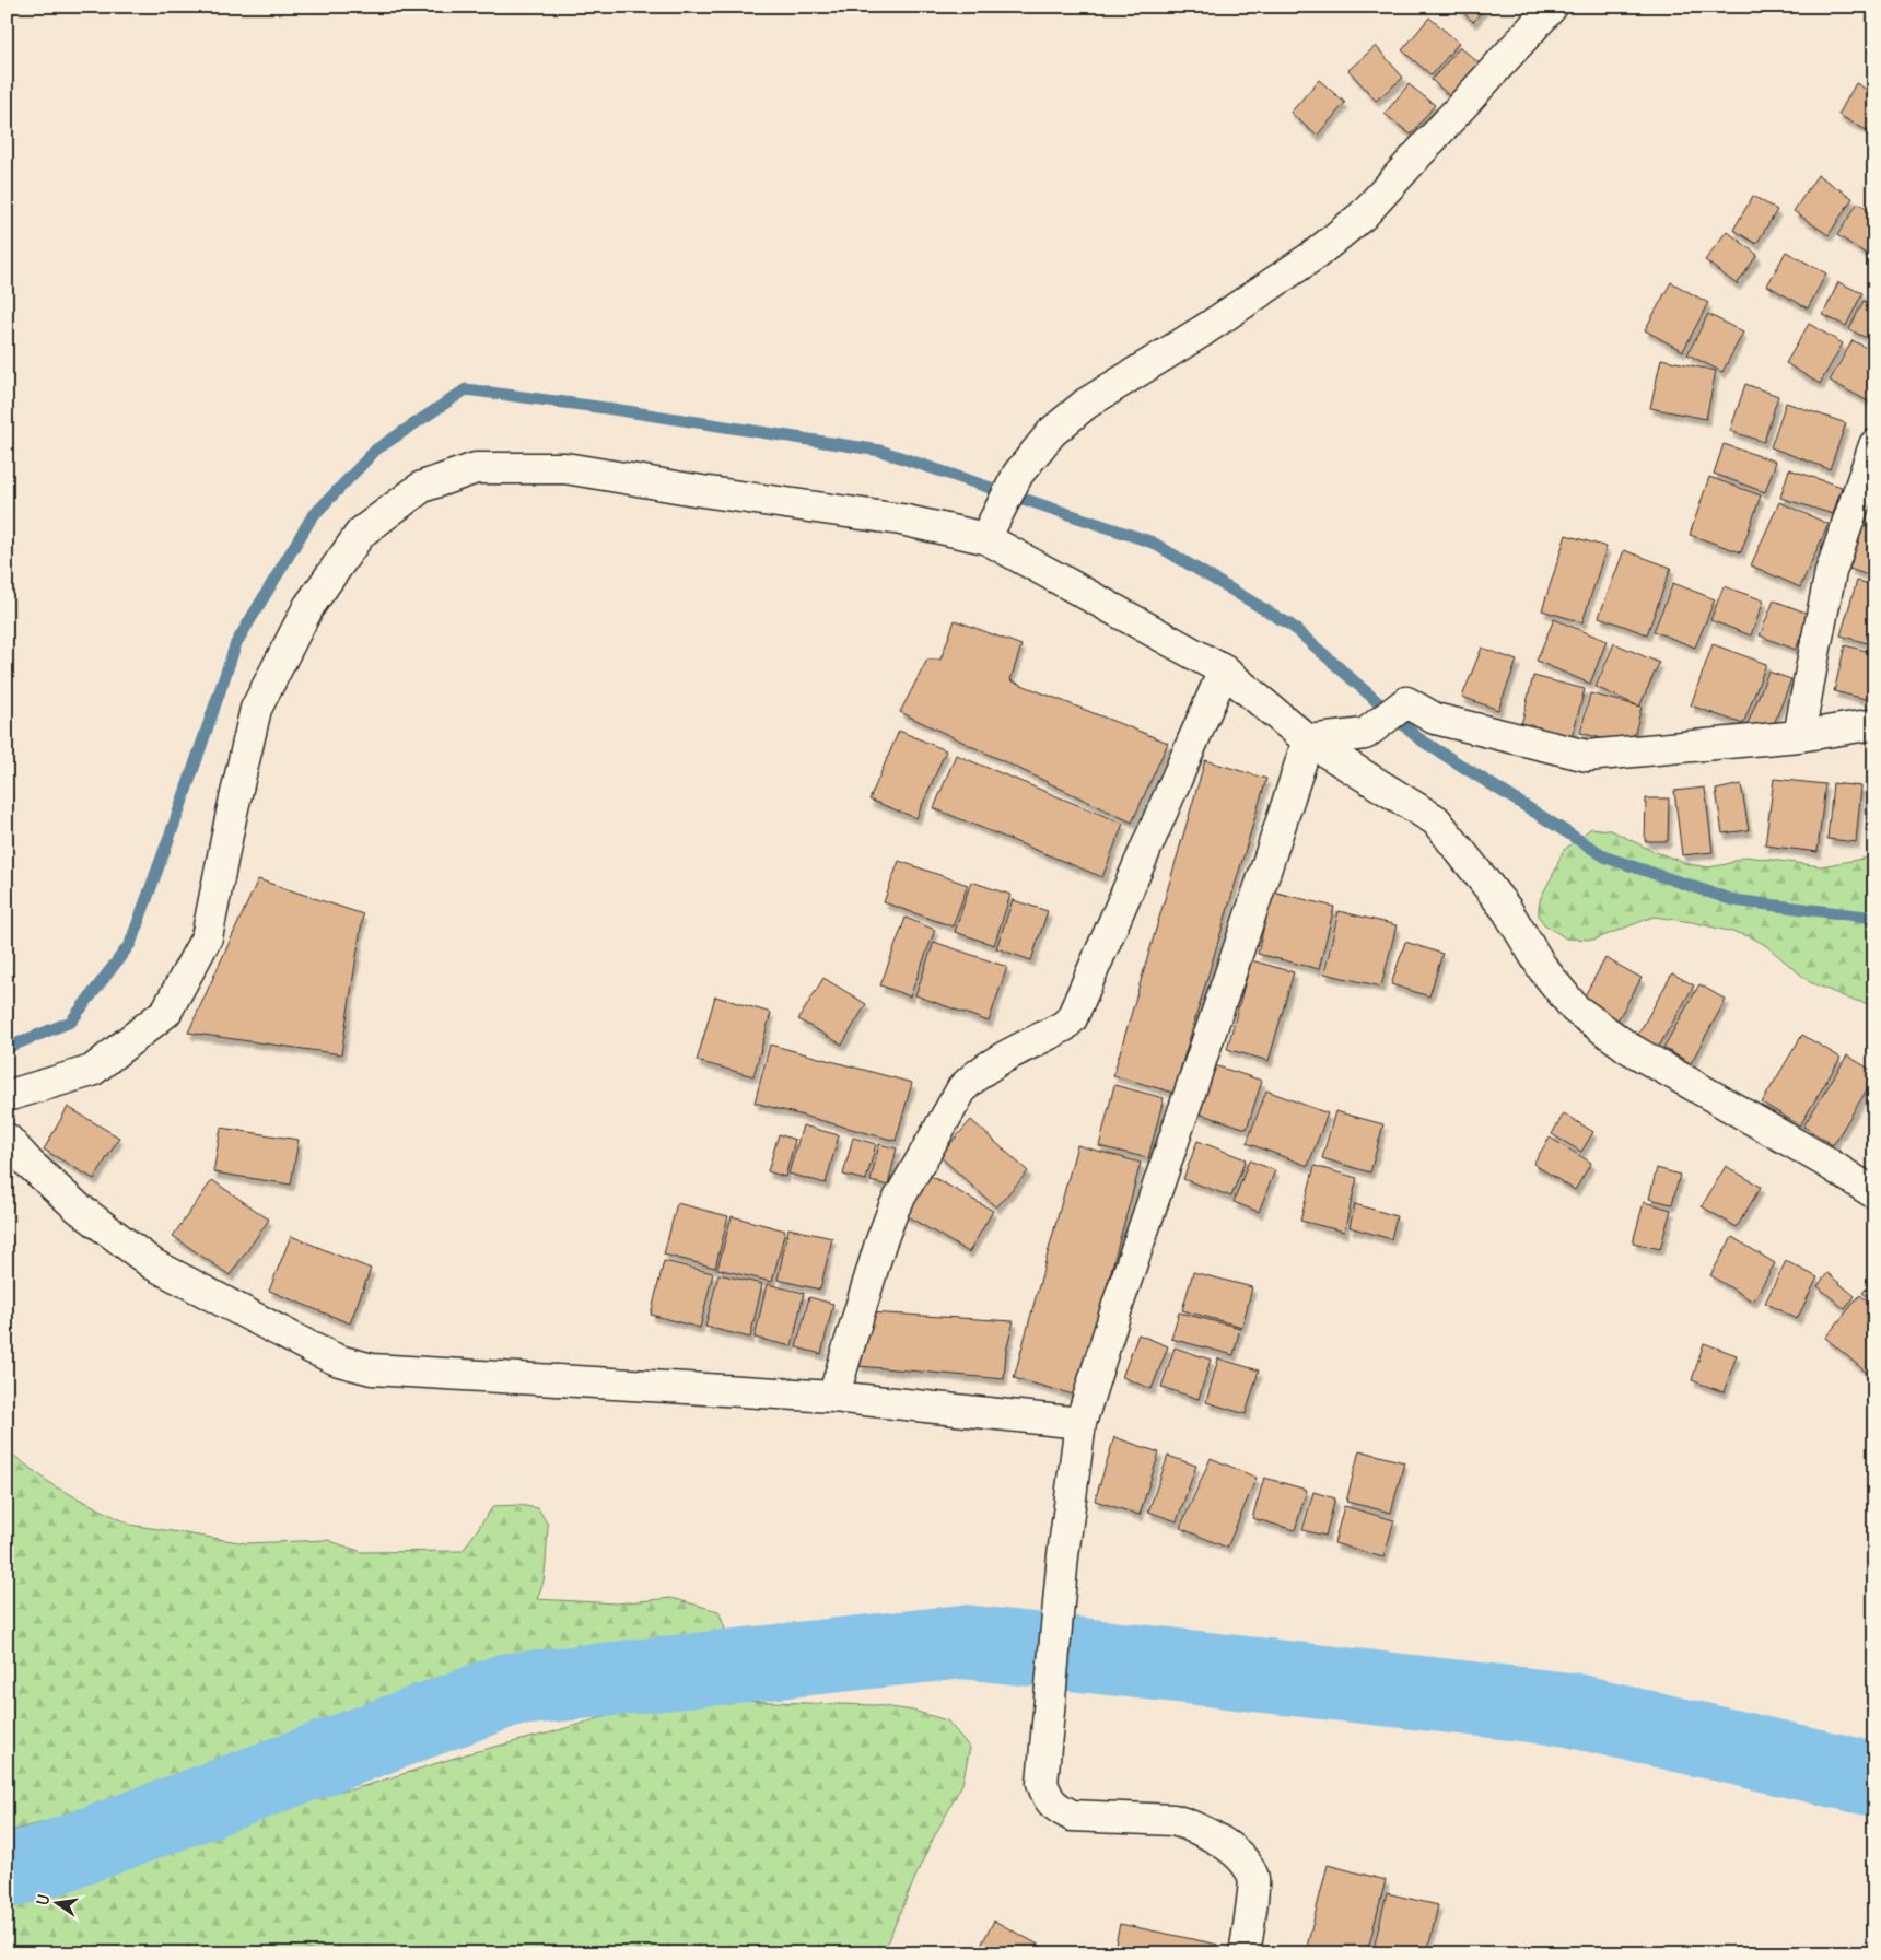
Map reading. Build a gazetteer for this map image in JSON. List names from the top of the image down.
{
  "north": "left"
}
